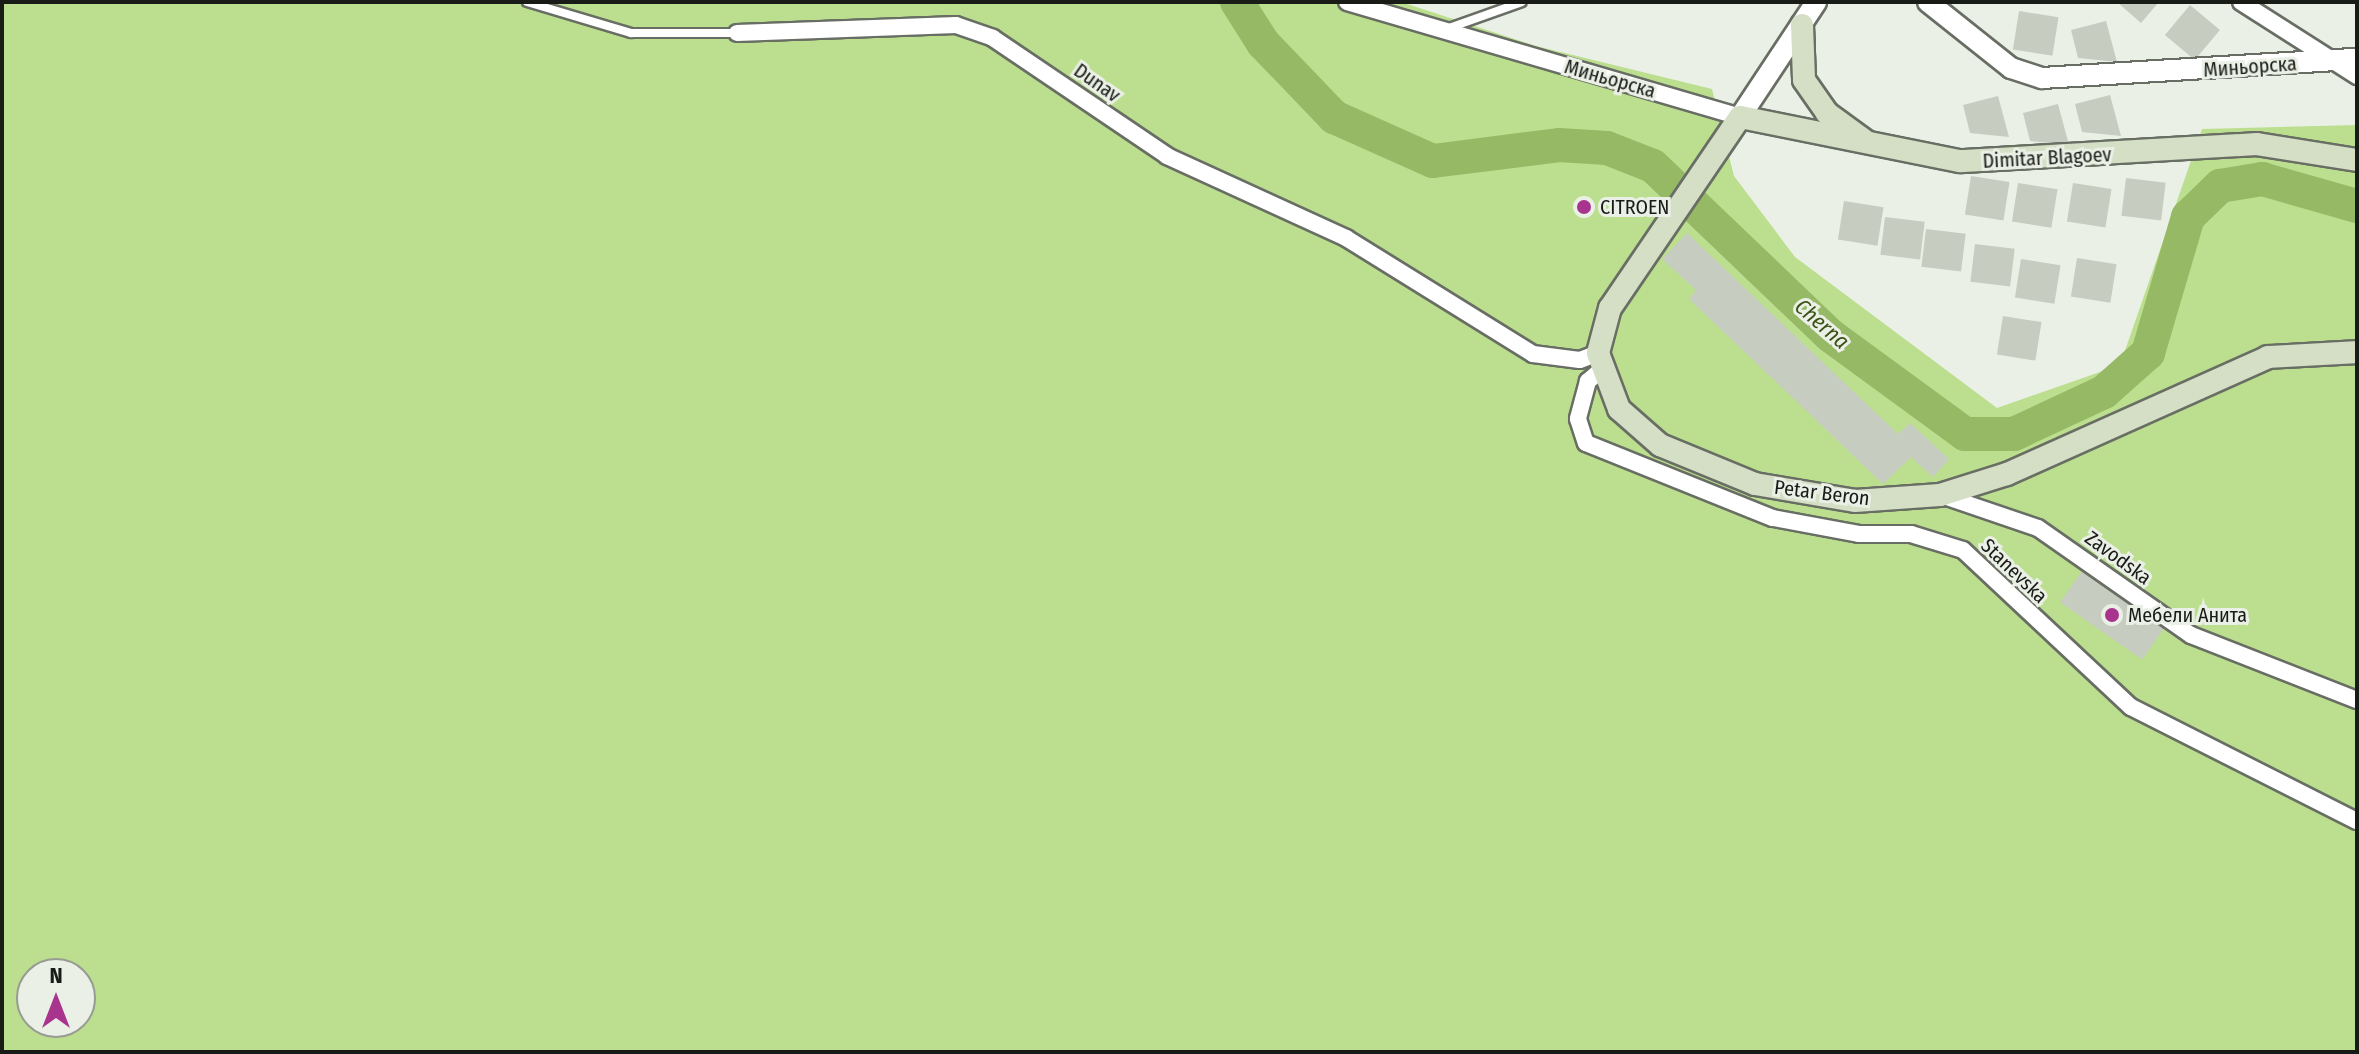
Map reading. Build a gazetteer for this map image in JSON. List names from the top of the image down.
{
  "streets": {
    "main road": ["Dimitar Blagoev", "Petar Beron"],
    "street": [
      "Миньорска",
      "Dunav",
      "Zavodska",
      "Stanevska"
    ]
  },
  "crossings": [
    ["Миньорска", "Dimitar Blagoev"],
    ["Dunav", "Petar Beron"],
    ["Dunav", "Stanevska"],
    ["Petar Beron", "Zavodska"],
    ["Petar Beron", "Stanevska"]
  ],
  "water": ["Cherna"],
  "places": ["CITROEN", "Мебели Анита"],
  "north": "top"
}
